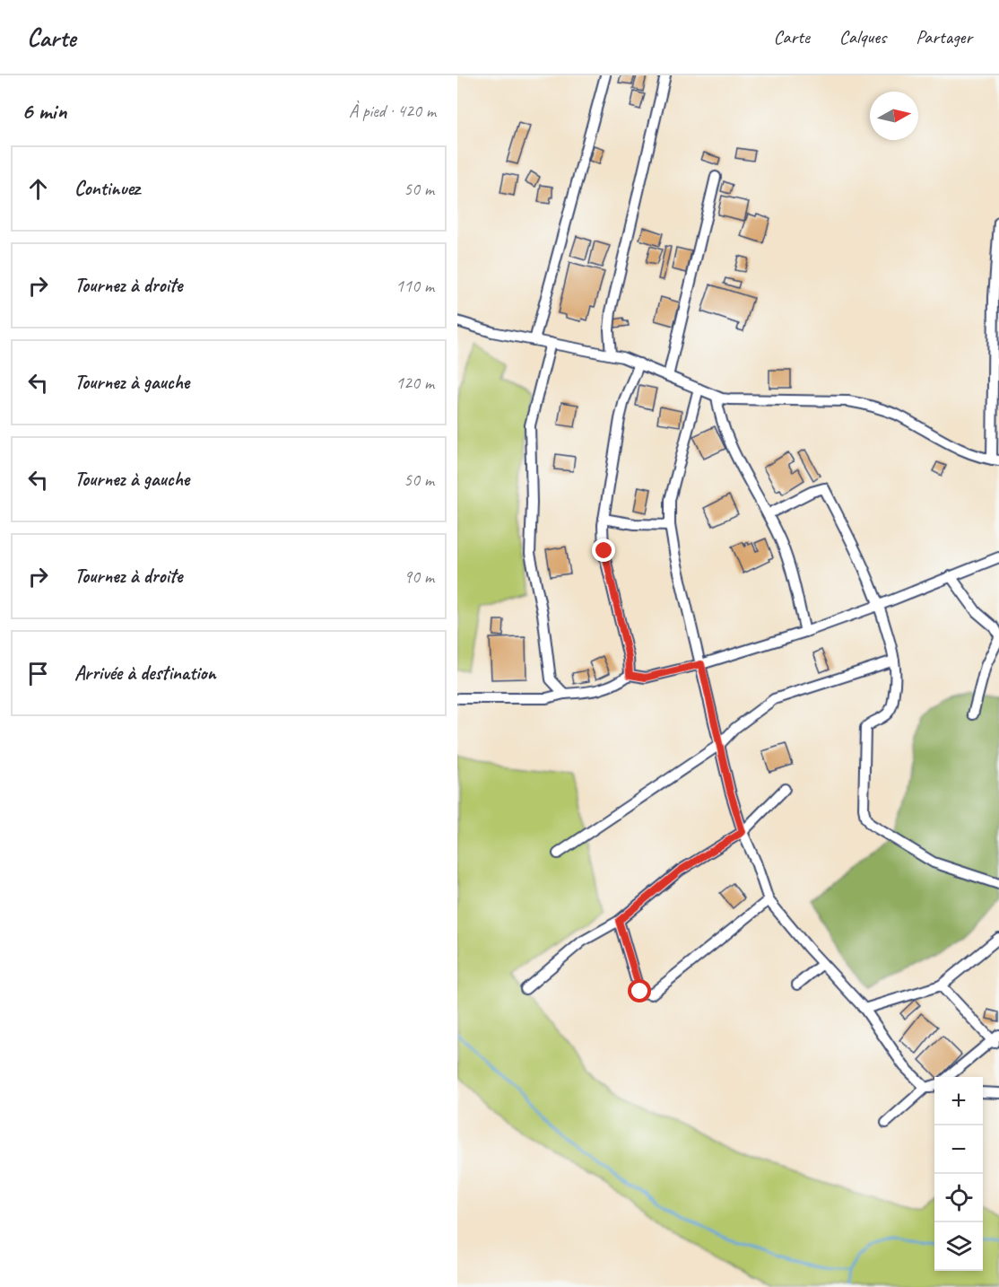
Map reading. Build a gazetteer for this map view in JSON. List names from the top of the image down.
{
  "north": "right",
  "page": {
    "header": "Carte",
    "nav": ["Carte", "Calques", "Partager"],
    "heading": ["6 min", "À pied · 420 m"],
    "list": [
      ["Continuez", "50 m"],
      ["Tournez à droite", "110 m"],
      ["Tournez à gauche", "120 m"],
      ["Tournez à gauche", "50 m"],
      ["Tournez à droite", "90 m"],
      "Arrivée à destination"
    ],
    "map_buttons": ["+", "−"]
  }
}
